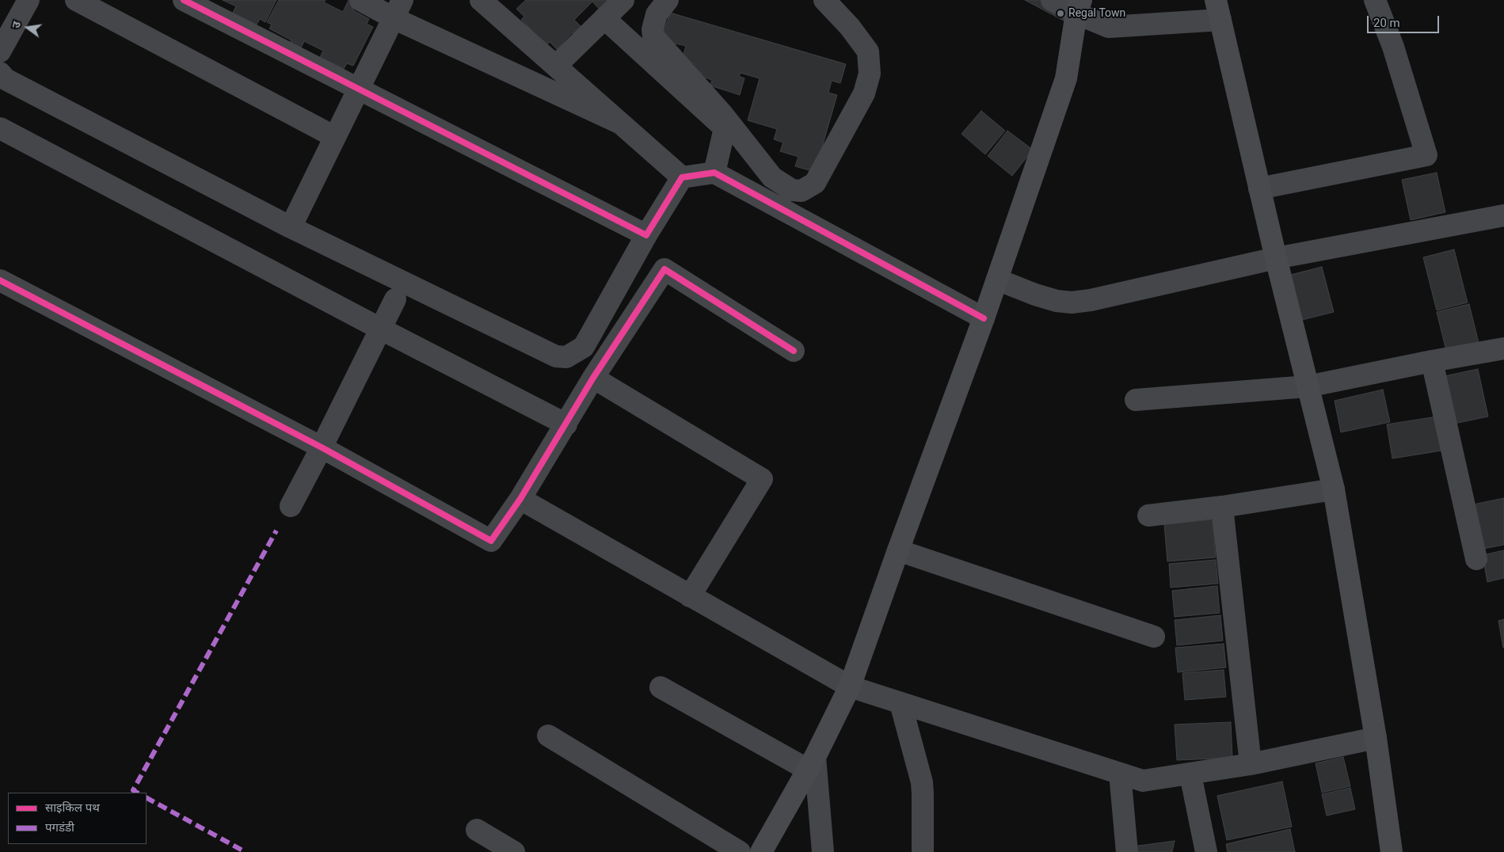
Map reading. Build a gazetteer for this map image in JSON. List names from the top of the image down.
{
  "places": ["Regal Town"],
  "legend": ["साइकिल पथ", "पगडंडी"],
  "scale_bar": "20 m",
  "north": "left"
}
